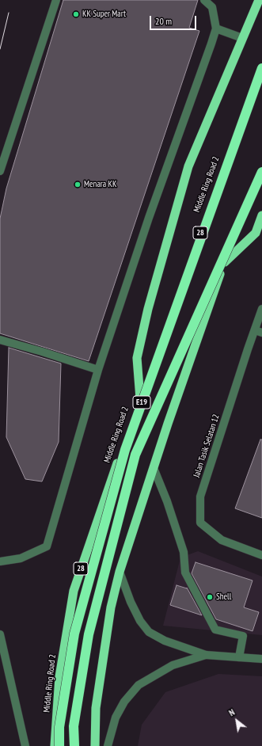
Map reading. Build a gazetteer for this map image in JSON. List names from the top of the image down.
{
  "streets": {
    "highway": ["Middle Ring Road 2", "28", "E19"],
    "street": ["Jalan Tasik Selatan 12"]
  },
  "crossings": [
    ["Middle Ring Road 2", "E19"]
  ],
  "places": ["KK Super Mart", "Menara KK", "Shell"],
  "scale_bar": "20 m",
  "north": "top left"
}
